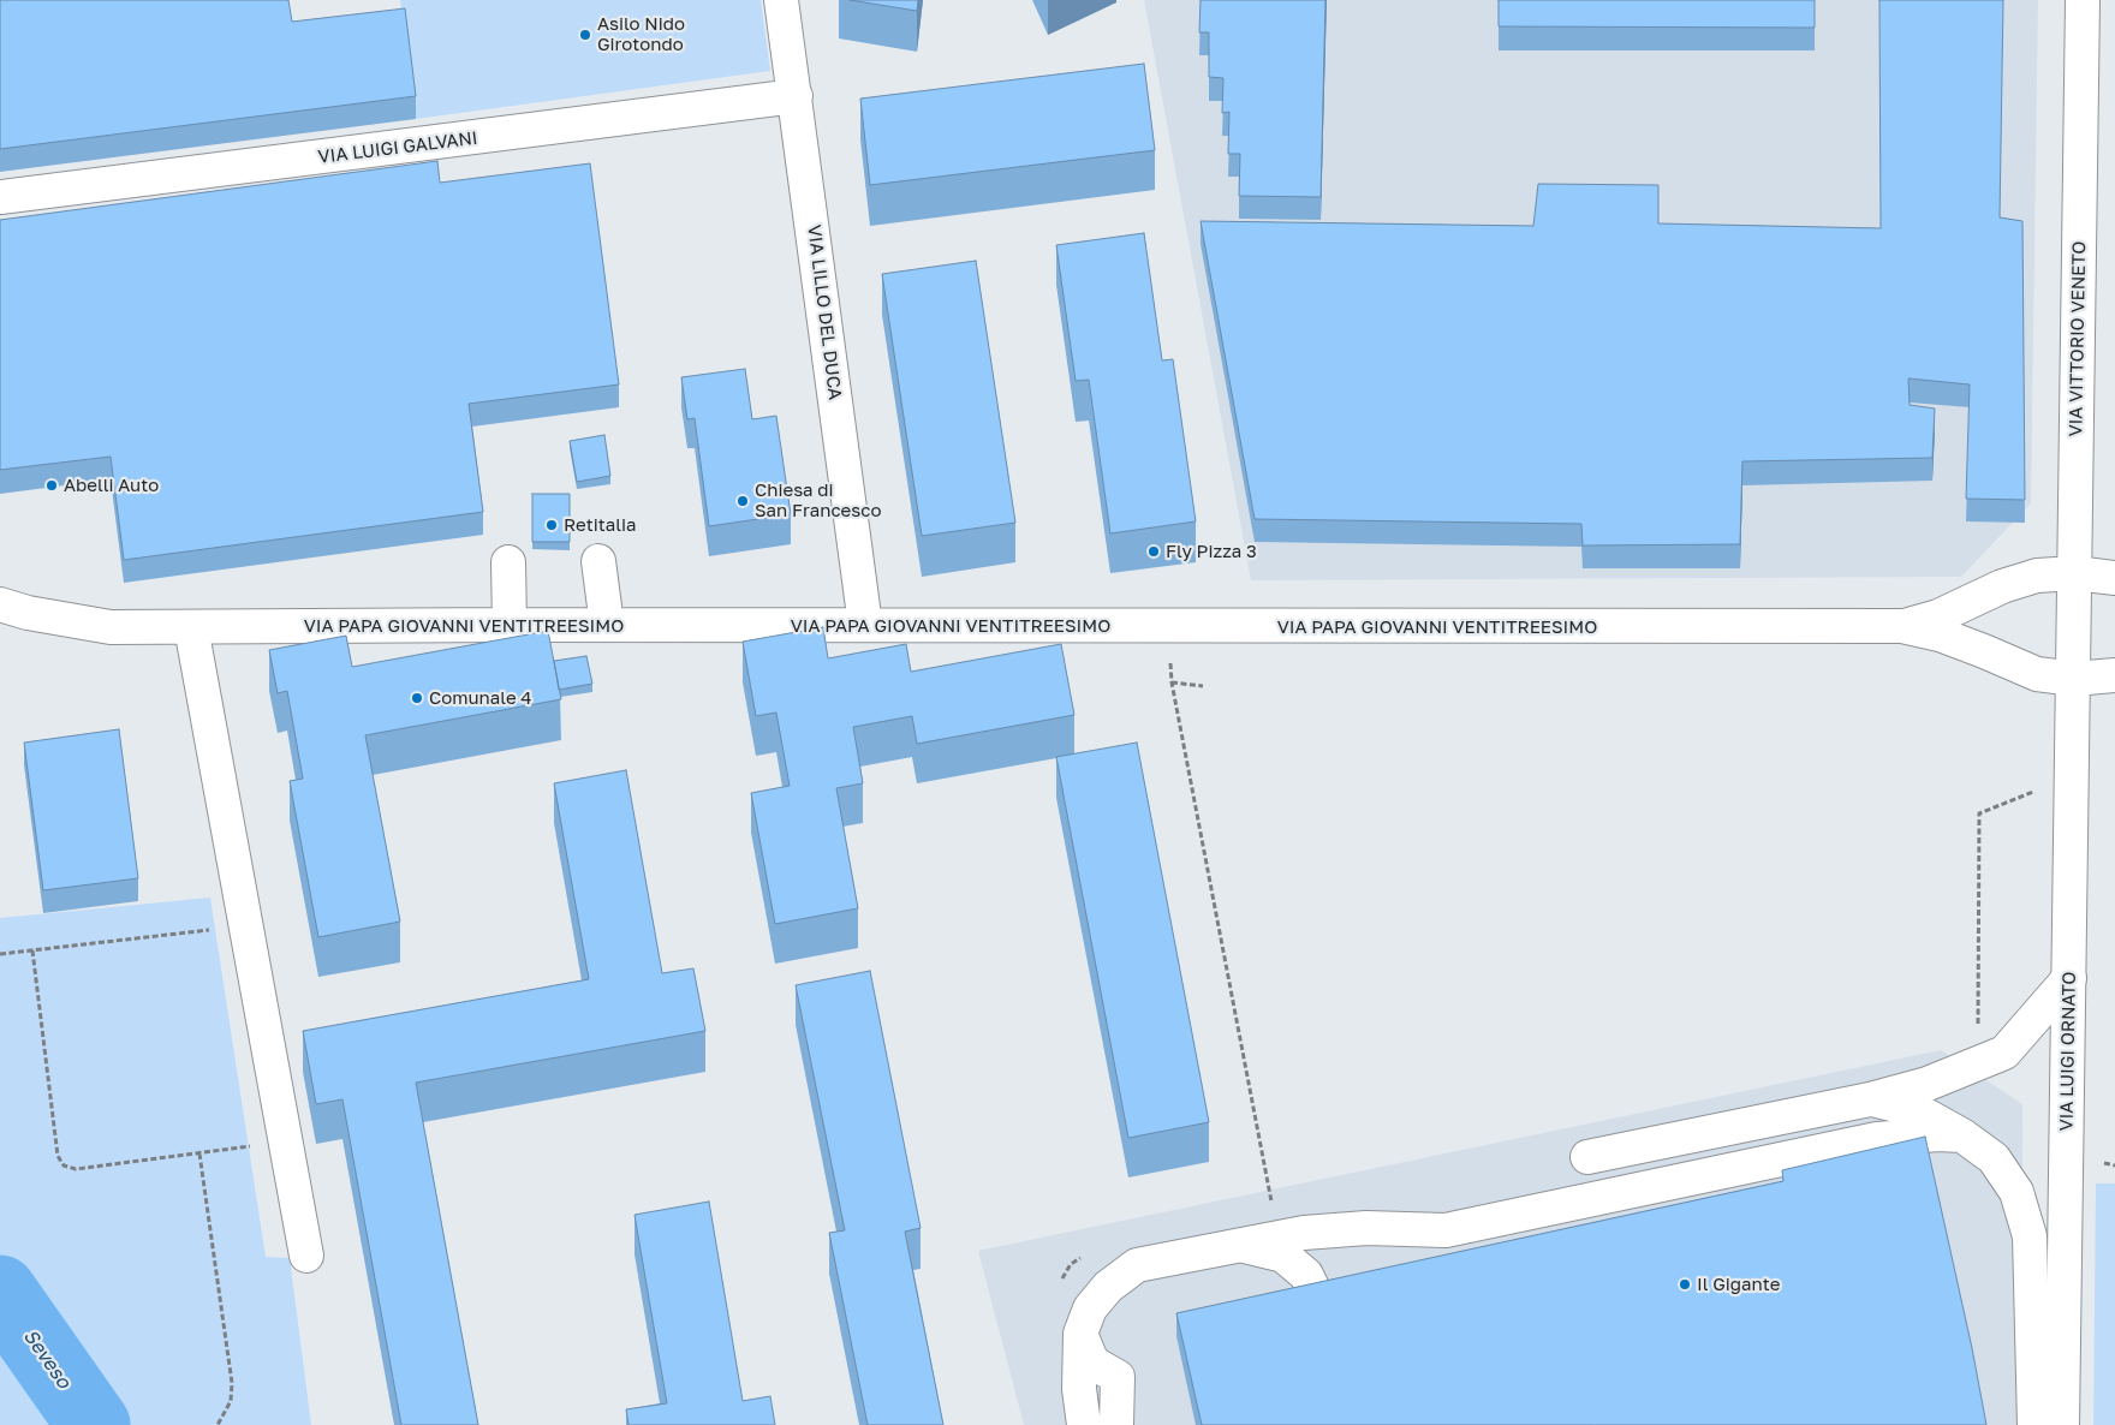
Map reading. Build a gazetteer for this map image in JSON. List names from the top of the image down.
{
  "streets": {
    "street": [
      "VIA LUIGI GALVANI",
      "VIA LILLO DEL DUCA",
      "VIA VITTORIO VENETO",
      "VIA PAPA GIOVANNI VENTITREESIMO",
      "VIA LUIGI ORNATO"
    ]
  },
  "crossings": [
    ["VIA LUIGI GALVANI", "VIA LILLO DEL DUCA"],
    ["VIA LILLO DEL DUCA", "VIA PAPA GIOVANNI VENTITREESIMO"],
    ["VIA VITTORIO VENETO", "VIA PAPA GIOVANNI VENTITREESIMO"],
    ["VIA VITTORIO VENETO", "VIA LUIGI ORNATO"],
    ["VIA PAPA GIOVANNI VENTITREESIMO", "VIA LUIGI ORNATO"]
  ],
  "water": ["Seveso"],
  "places": [
    "Asilo Nido Girotondo",
    "Abelli Auto",
    "Chiesa di San Francesco",
    "Retitalia",
    "Fly Pizza 3",
    "Comunale 4",
    "Il Gigante"
  ]
}
